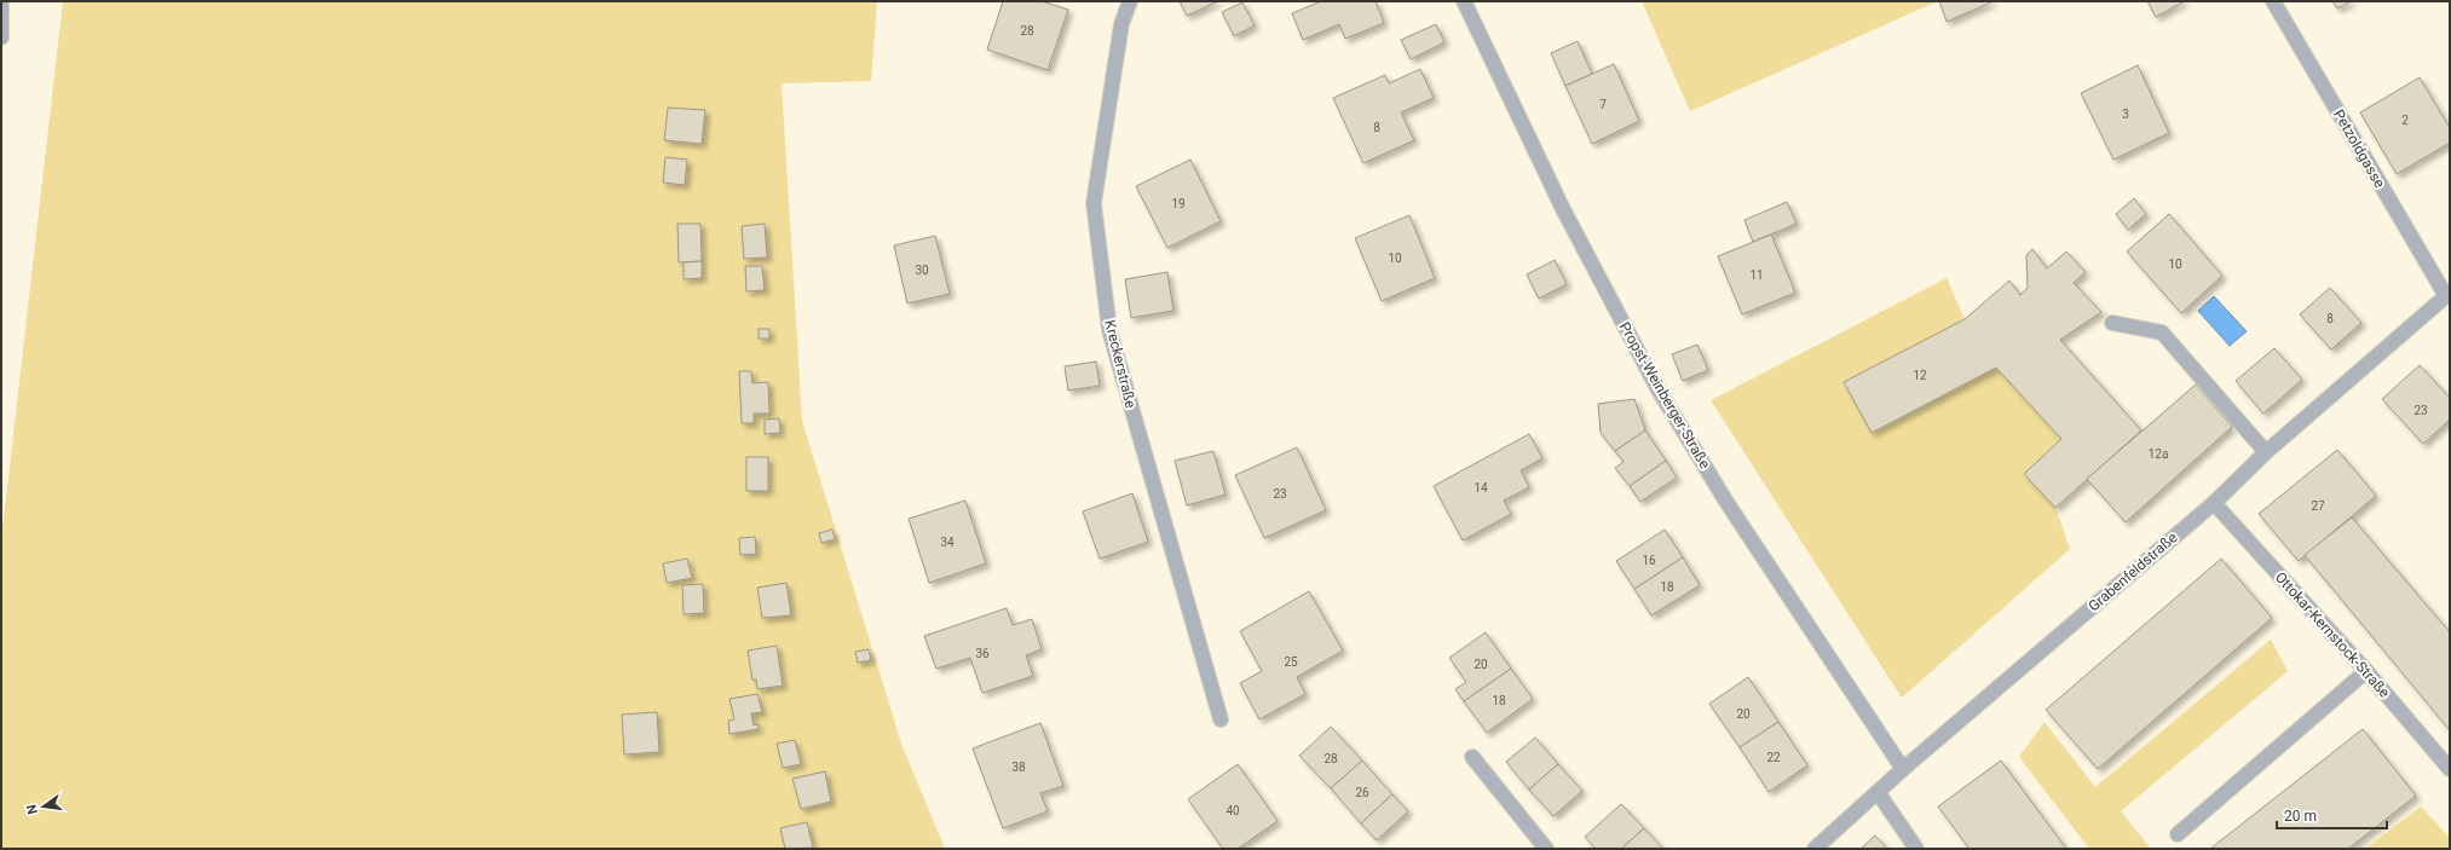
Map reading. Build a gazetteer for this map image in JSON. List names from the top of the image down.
{
  "streets": {
    "street": [
      "Petzoldgasse",
      "Kreckerstraße",
      "Propst-Weinberger-Straße",
      "Grabenfeldstraße",
      "Ottokar-Kernstock-Straße"
    ]
  },
  "crossings": [
    ["Petzoldgasse", "Grabenfeldstraße"],
    ["Propst-Weinberger-Straße", "Grabenfeldstraße"],
    ["Grabenfeldstraße", "Ottokar-Kernstock-Straße"]
  ],
  "house_numbers": [
    "28",
    "7",
    "3",
    "2",
    "8",
    "19",
    "10",
    "10",
    "30",
    "11",
    "8",
    "12",
    "23",
    "12a",
    "14",
    "23",
    "27",
    "34",
    "16",
    "18",
    "36",
    "25",
    "20",
    "18",
    "20",
    "22",
    "28",
    "38",
    "26",
    "40"
  ],
  "scale_bar": "20 m",
  "north": "left"
}
